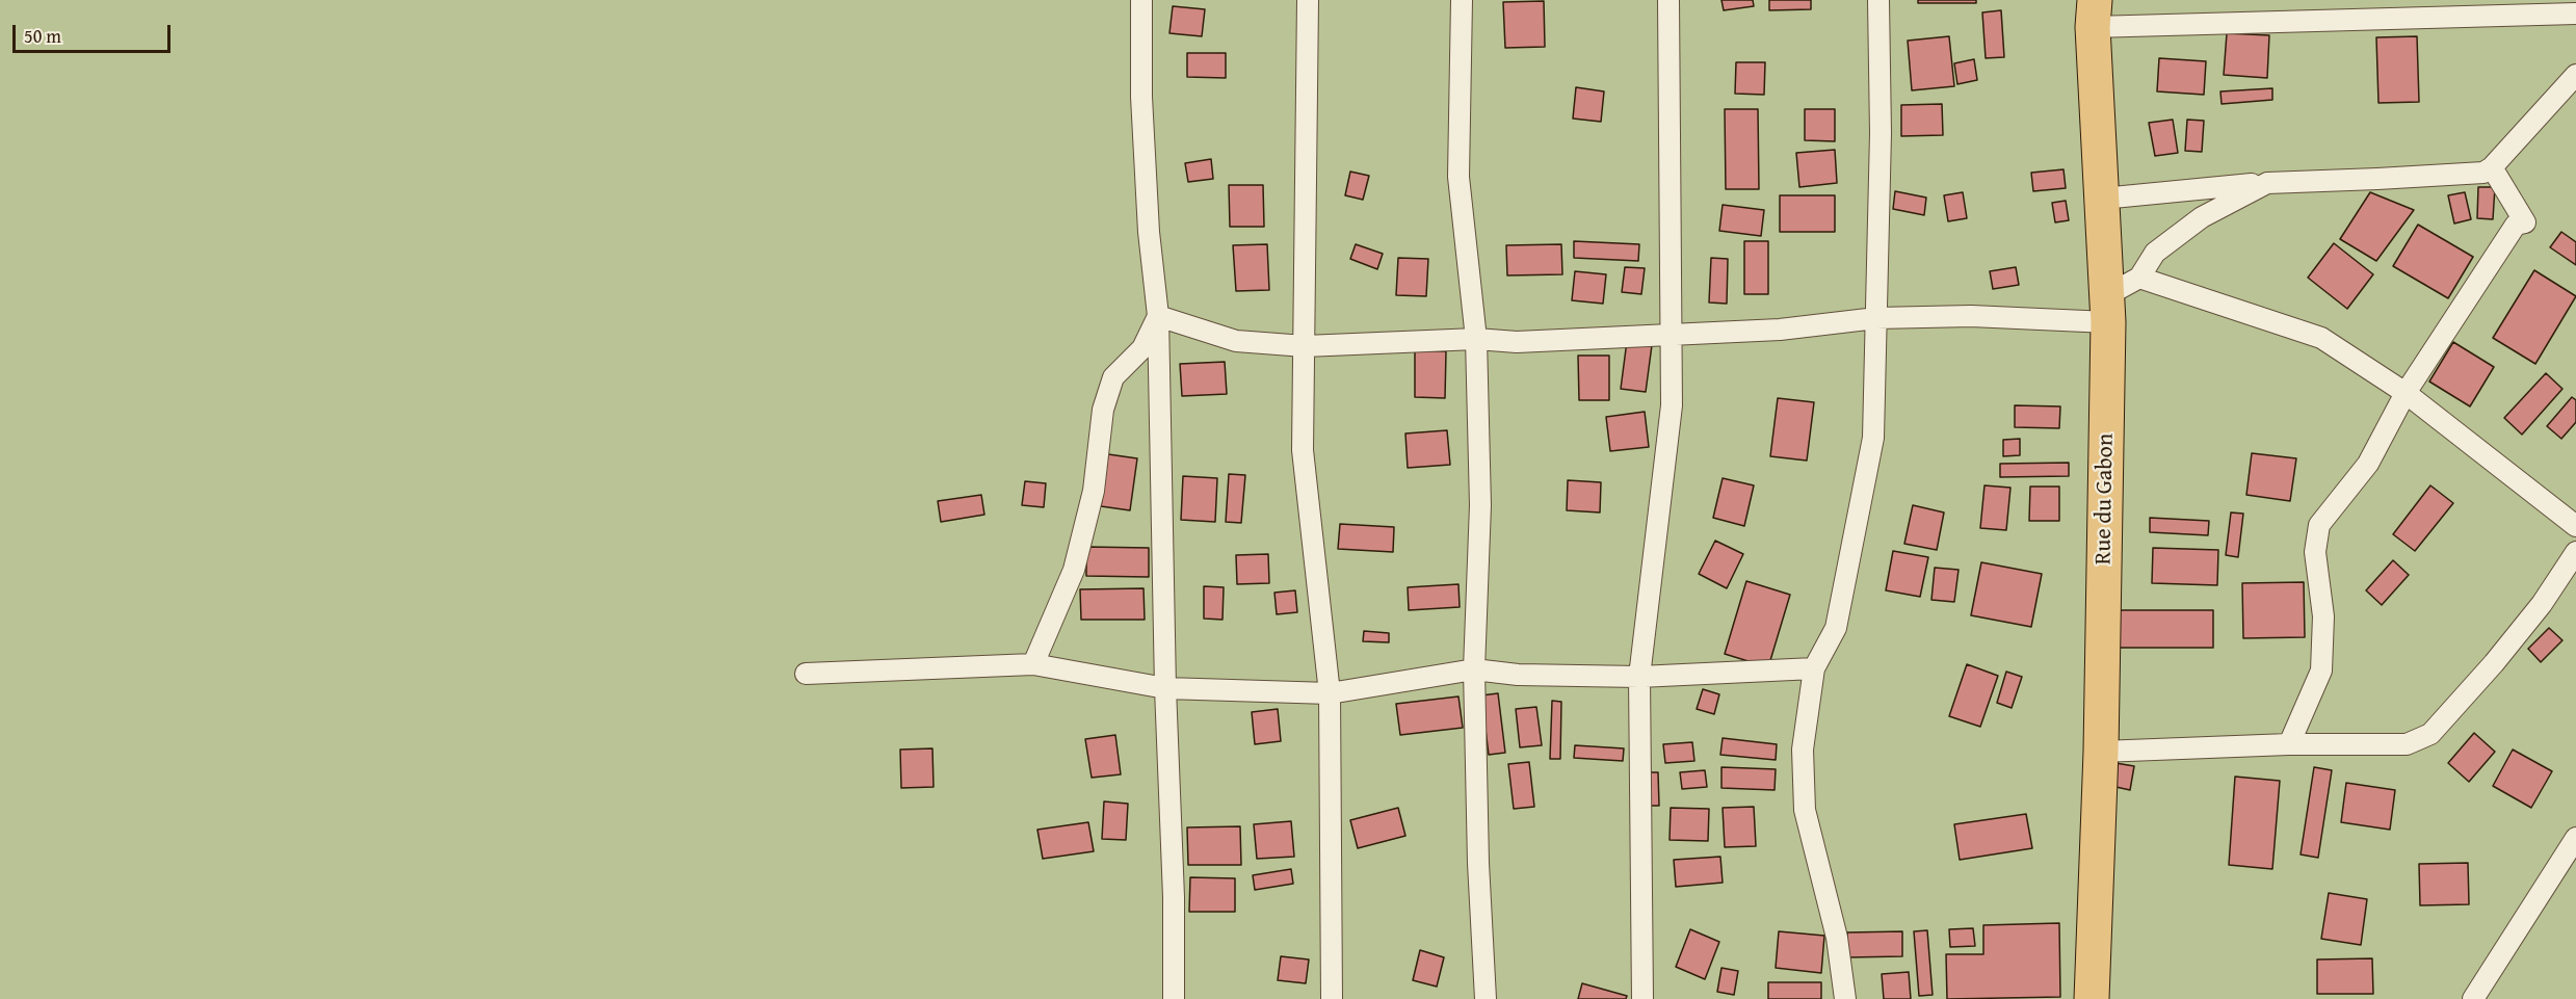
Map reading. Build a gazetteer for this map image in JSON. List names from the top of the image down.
{
  "streets": {
    "highway": ["Rue du Gabon"]
  },
  "scale_bar": "50 m"
}
